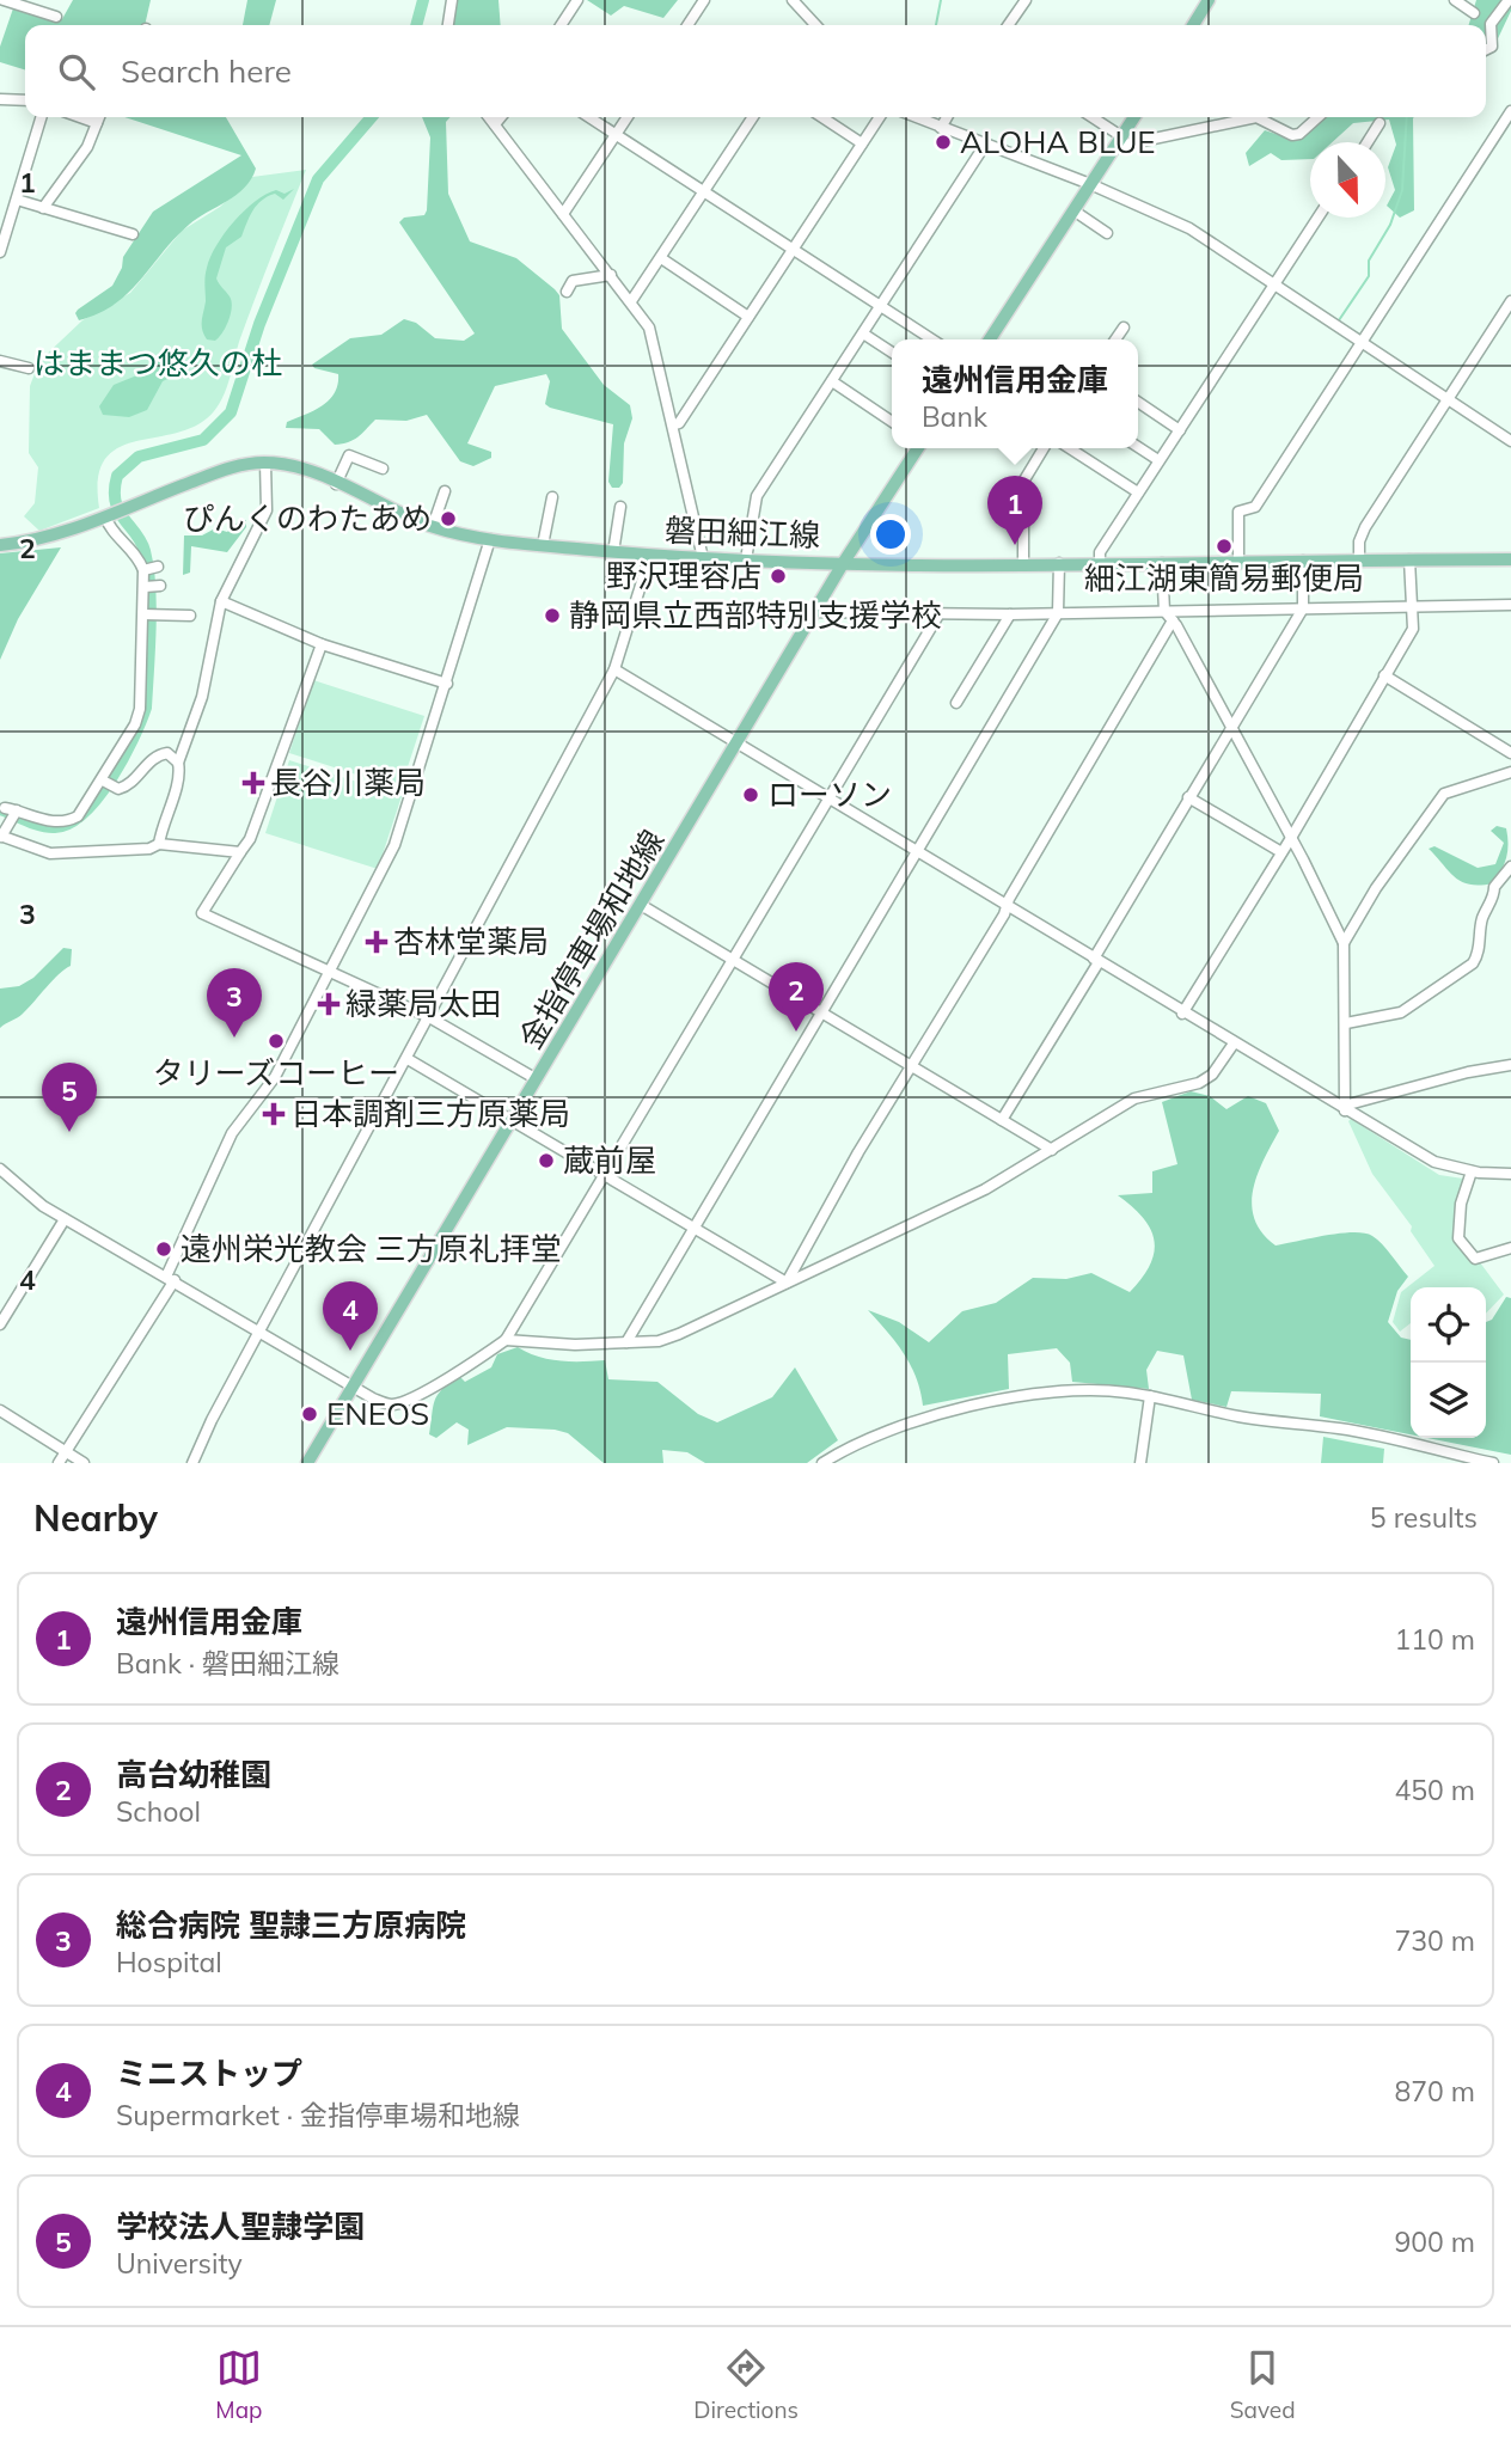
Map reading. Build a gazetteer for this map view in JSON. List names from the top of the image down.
{
  "streets": {
    "main road": ["磐田細江線", "金指停車場和地線"]
  },
  "crossings": [
    ["磐田細江線", "金指停車場和地線"]
  ],
  "parks": ["はままつ悠久の杜"],
  "places": {
    "other": [
      "ALOHA BLUE",
      "ぴんくのわたあめ",
      "細江湖東簡易郵便局",
      "野沢理容店",
      "静岡県立西部特別支援学校",
      "ローソン",
      "タリーズコーヒー",
      "蔵前屋",
      "遠州栄光教会 三方原礼拝堂",
      "ENEOS"
    ],
    "health": [
      "長谷川薬局",
      "杏林堂薬局",
      "緑薬局太田",
      "日本調剤三方原薬局"
    ]
  },
  "north": "bottom",
  "page": {
    "search": "Search here",
    "popup": ["遠州信用金庫", "Bank"],
    "pins": [
      "1",
      "2",
      "3",
      "5",
      "4"
    ],
    "heading": ["Nearby", "5 results"],
    "list": [
      {
        "mark": "1",
        "name": "遠州信用金庫",
        "note": "Bank · 磐田細江線",
        "value": "110 m"
      },
      {
        "mark": "2",
        "name": "高台幼稚園",
        "note": "School",
        "value": "450 m"
      },
      {
        "mark": "3",
        "name": "総合病院 聖隷三方原病院",
        "note": "Hospital",
        "value": "730 m"
      },
      {
        "mark": "4",
        "name": "ミニストップ",
        "note": "Supermarket · 金指停車場和地線",
        "value": "870 m"
      },
      {
        "mark": "5",
        "name": "学校法人聖隷学園",
        "note": "University",
        "value": "900 m"
      }
    ],
    "nav": ["Map", "Directions", "Saved"]
  },
  "grid": {
    "rows": [
      "1",
      "2",
      "3",
      "4"
    ]
  }
}
